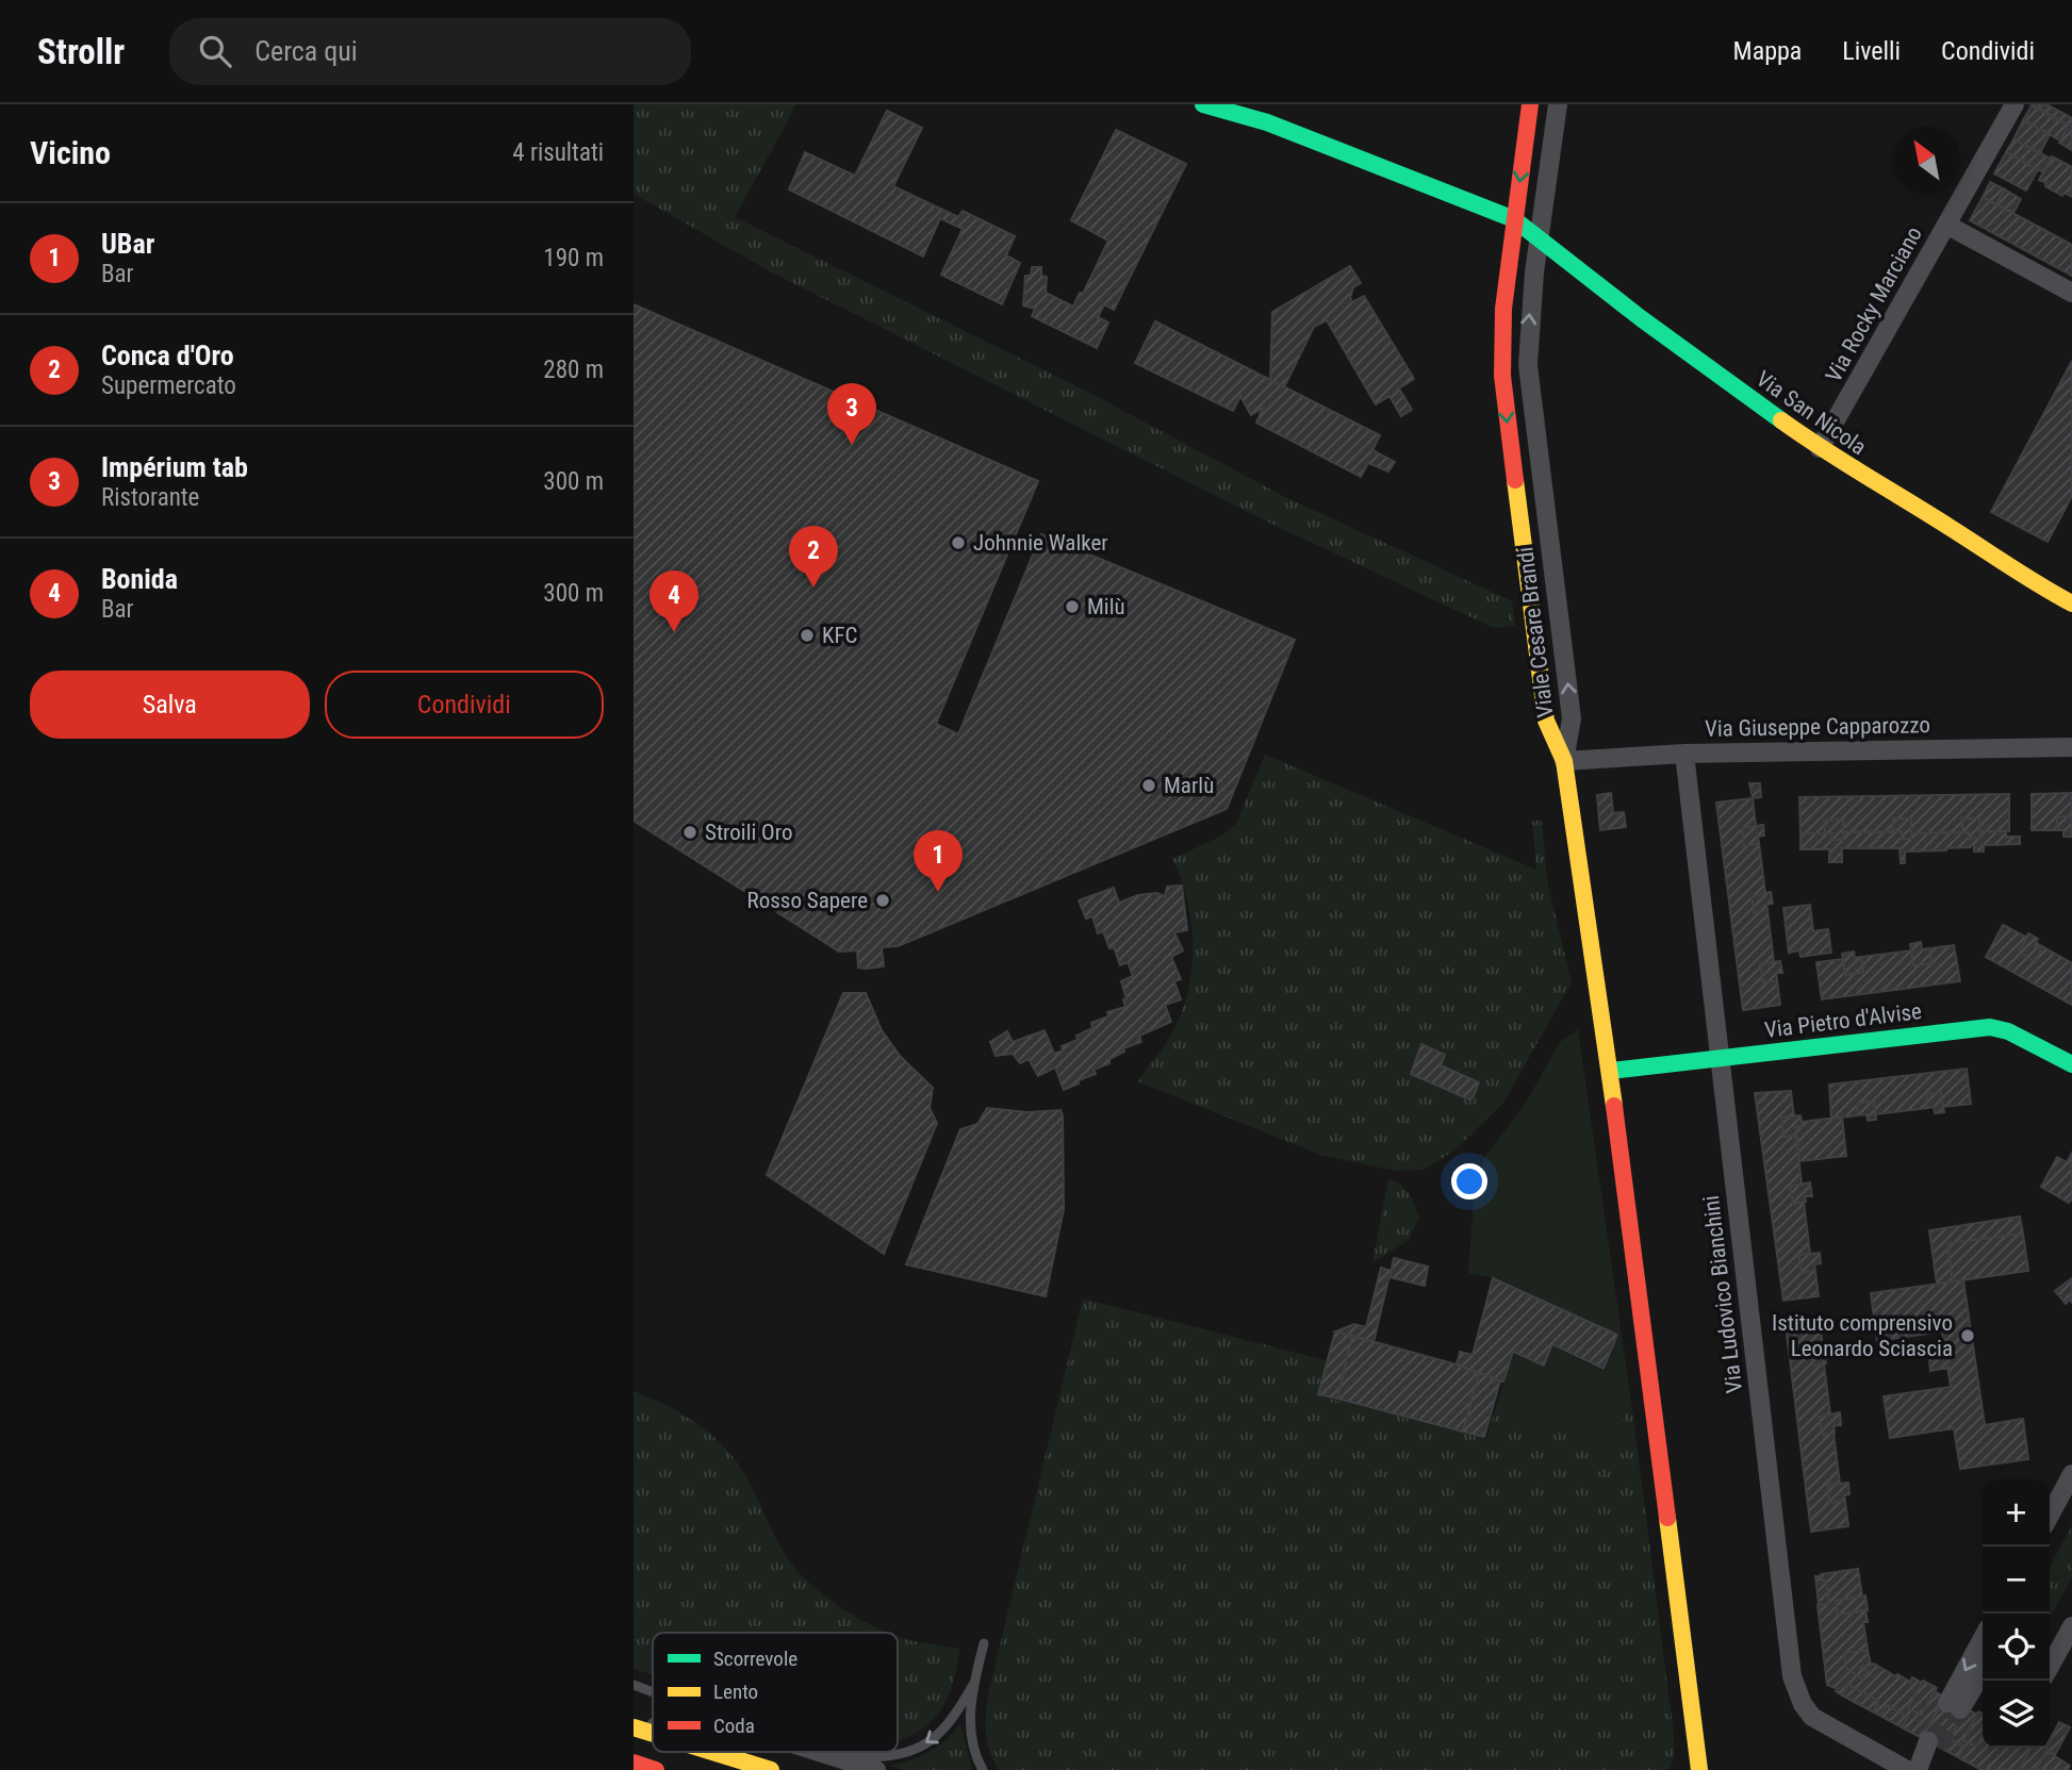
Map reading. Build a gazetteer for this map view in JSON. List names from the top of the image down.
{
  "streets": {
    "street": [
      "Via Rocky Marciano",
      "Via San Nicola",
      "Viale Cesare Brandi",
      "Via Giuseppe Capparozzo",
      "Via Pietro d'Alvise",
      "Via Ludovico Bianchini"
    ]
  },
  "crossings": [
    ["Via Rocky Marciano", "Via San Nicola"],
    ["Via San Nicola", "Viale Cesare Brandi"],
    ["Viale Cesare Brandi", "Via Giuseppe Capparozzo"],
    ["Via Giuseppe Capparozzo", "Via Ludovico Bianchini"],
    ["Via Pietro d'Alvise", "Via Ludovico Bianchini"]
  ],
  "places": [
    "Johnnie Walker",
    "Milù",
    "KFC",
    "Marlù",
    "Stroili Oro",
    "Rosso Sapere",
    "Istituto comprensivo Leonardo Sciascia"
  ],
  "legend": ["Scorrevole", "Lento", "Coda"],
  "north": "top left",
  "page": {
    "header": "Strollr",
    "search": "Cerca qui",
    "nav": ["Mappa", "Livelli", "Condividi"],
    "heading": ["Vicino", "4 risultati"],
    "list": [
      {
        "mark": "1",
        "name": "UBar",
        "note": "Bar",
        "value": "190 m"
      },
      {
        "mark": "2",
        "name": "Conca d'Oro",
        "note": "Supermercato",
        "value": "280 m"
      },
      {
        "mark": "3",
        "name": "Impérium tab",
        "note": "Ristorante",
        "value": "300 m"
      },
      {
        "mark": "4",
        "name": "Bonida",
        "note": "Bar",
        "value": "300 m"
      }
    ],
    "pins": [
      "3",
      "2",
      "4",
      "1"
    ],
    "buttons": ["Salva", "Condividi"],
    "map_buttons": ["+", "−"]
  }
}
